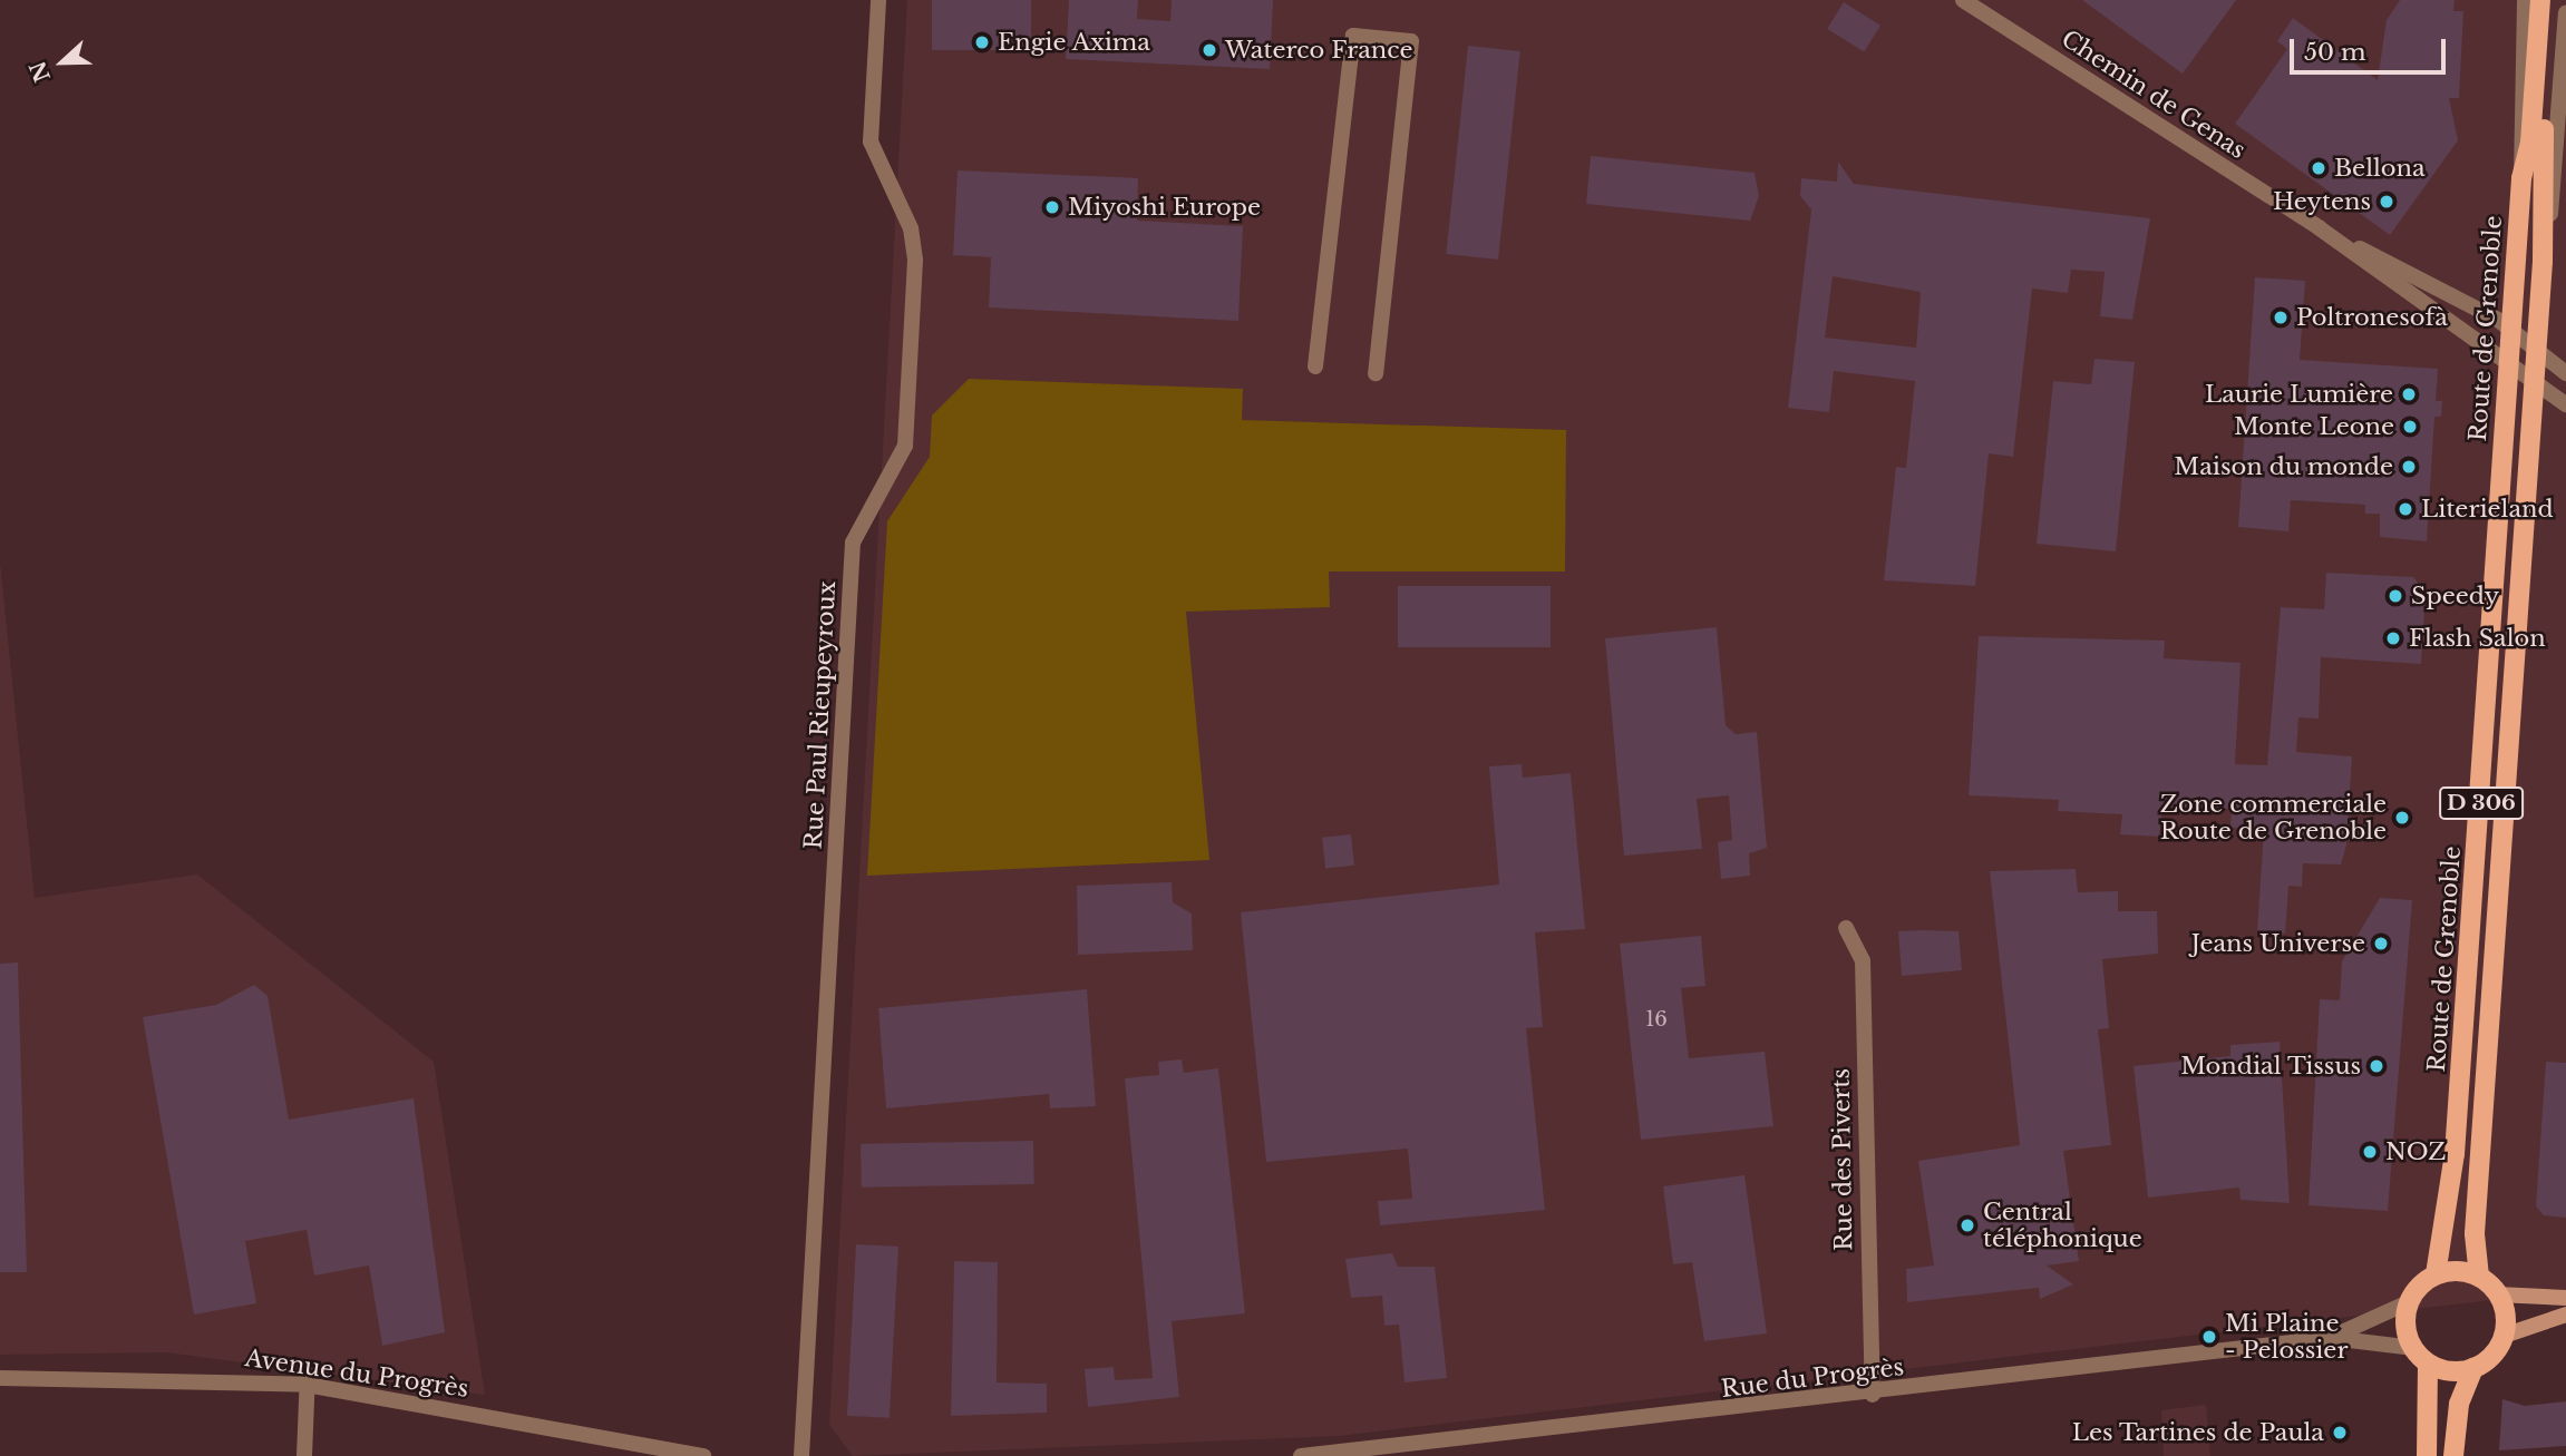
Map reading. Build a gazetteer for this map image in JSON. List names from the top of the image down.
{
  "streets": {
    "main road": ["Route de Grenoble", "D 306"],
    "street": [
      "Chemin de Genas",
      "Rue Paul Rieupeyroux",
      "Rue des Piverts",
      "Avenue du Progrès",
      "Rue du Progrès"
    ]
  },
  "crossings": [
    ["Chemin de Genas", "Route de Grenoble"],
    ["Route de Grenoble", "Rue du Progrès"],
    ["Rue des Piverts", "Rue du Progrès"]
  ],
  "places": [
    "Engie Axima",
    "Waterco France",
    "Bellona",
    "Heytens",
    "Miyoshi Europe",
    "Poltronesofà",
    "Laurie Lumière",
    "Monte Leone",
    "Maison du monde",
    "Literieland",
    "Speedy",
    "Flash Salon",
    "Zone commerciale Route de Grenoble",
    "Jeans Universe",
    "Mondial Tissus",
    "NOZ",
    "Central téléphonique",
    "Mi Plaine - Pelossier",
    "Les Tartines de Paula"
  ],
  "house_numbers": ["16"],
  "scale_bar": "50 m",
  "north": "left"
}
